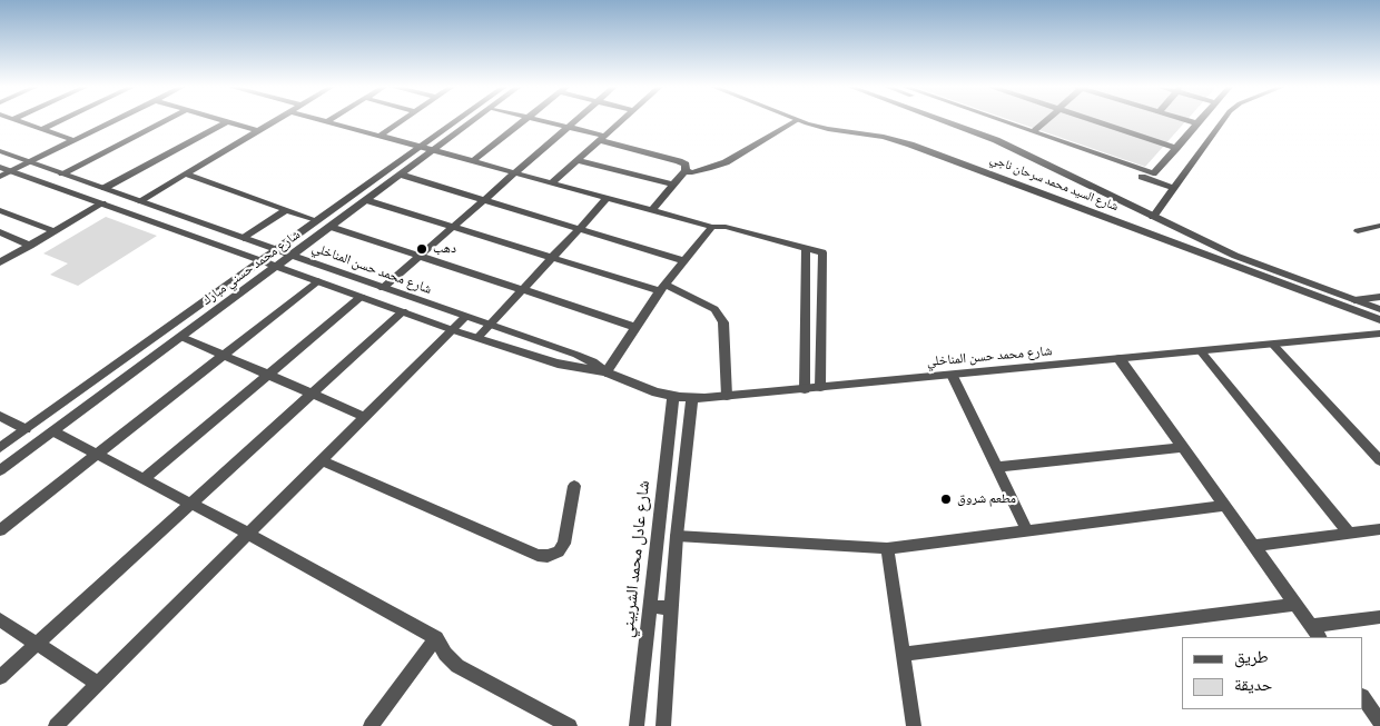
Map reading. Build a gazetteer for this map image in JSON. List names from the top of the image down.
{
  "streets": {
    "street": [
      "شارع السيد محمد سرحان ناجي",
      "شارع محمد حسني مبارك",
      "شارع محمد حسن المناخلي",
      "شارع عادل محمد الشربيني"
    ]
  },
  "crossings": [
    ["شارع محمد حسني مبارك", "شارع محمد حسن المناخلي"],
    ["شارع محمد حسن المناخلي", "شارع عادل محمد الشربيني"]
  ],
  "places": ["دهب", "مطعم شروق"],
  "legend": ["طريق", "حديقة"]
}
